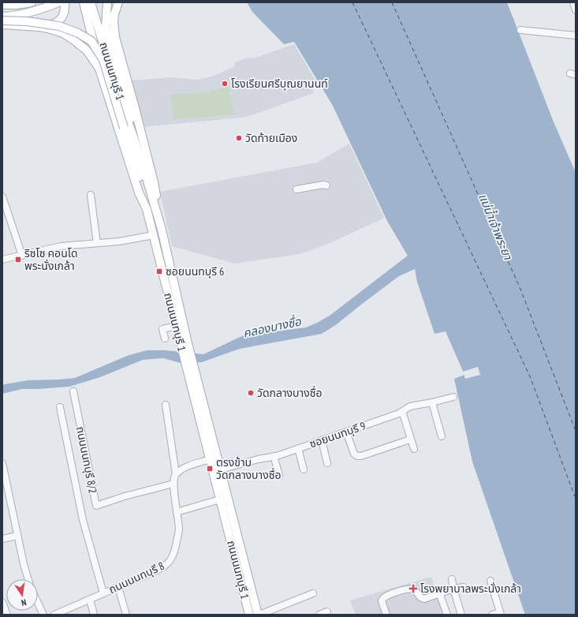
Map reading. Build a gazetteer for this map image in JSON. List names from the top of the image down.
{
  "streets": {
    "main road": ["ถนนนนทบุรี 1"],
    "street": ["ซอยนนทบุรี 9", "ถนนนนทบุรี 8/2", "ถนนนนทบุรี 8"]
  },
  "crossings": [
    ["ถนนนนทบุรี 1", "ซอยนนทบุรี 9"],
    ["ถนนนนทบุรี 8/2", "ถนนนนทบุรี 8"]
  ],
  "water": ["แม่น้ำเจ้าพระยา", "คลองบางซื่อ"],
  "places": {
    "other": ["โรงเรียนศรีบุณยานนท์", "วัดท้ายเมือง", "วัดกลางบางซื่อ"],
    "transit": ["ริซโซ คอนโด พระนั่งเกล้า", "ซอยนนทบุรี 6", "ตรงข้าม วัดกลางบางซื่อ"],
    "health": ["โรงพยาบาลพระนั่งเกล้า"]
  },
  "north": "bottom"
}
